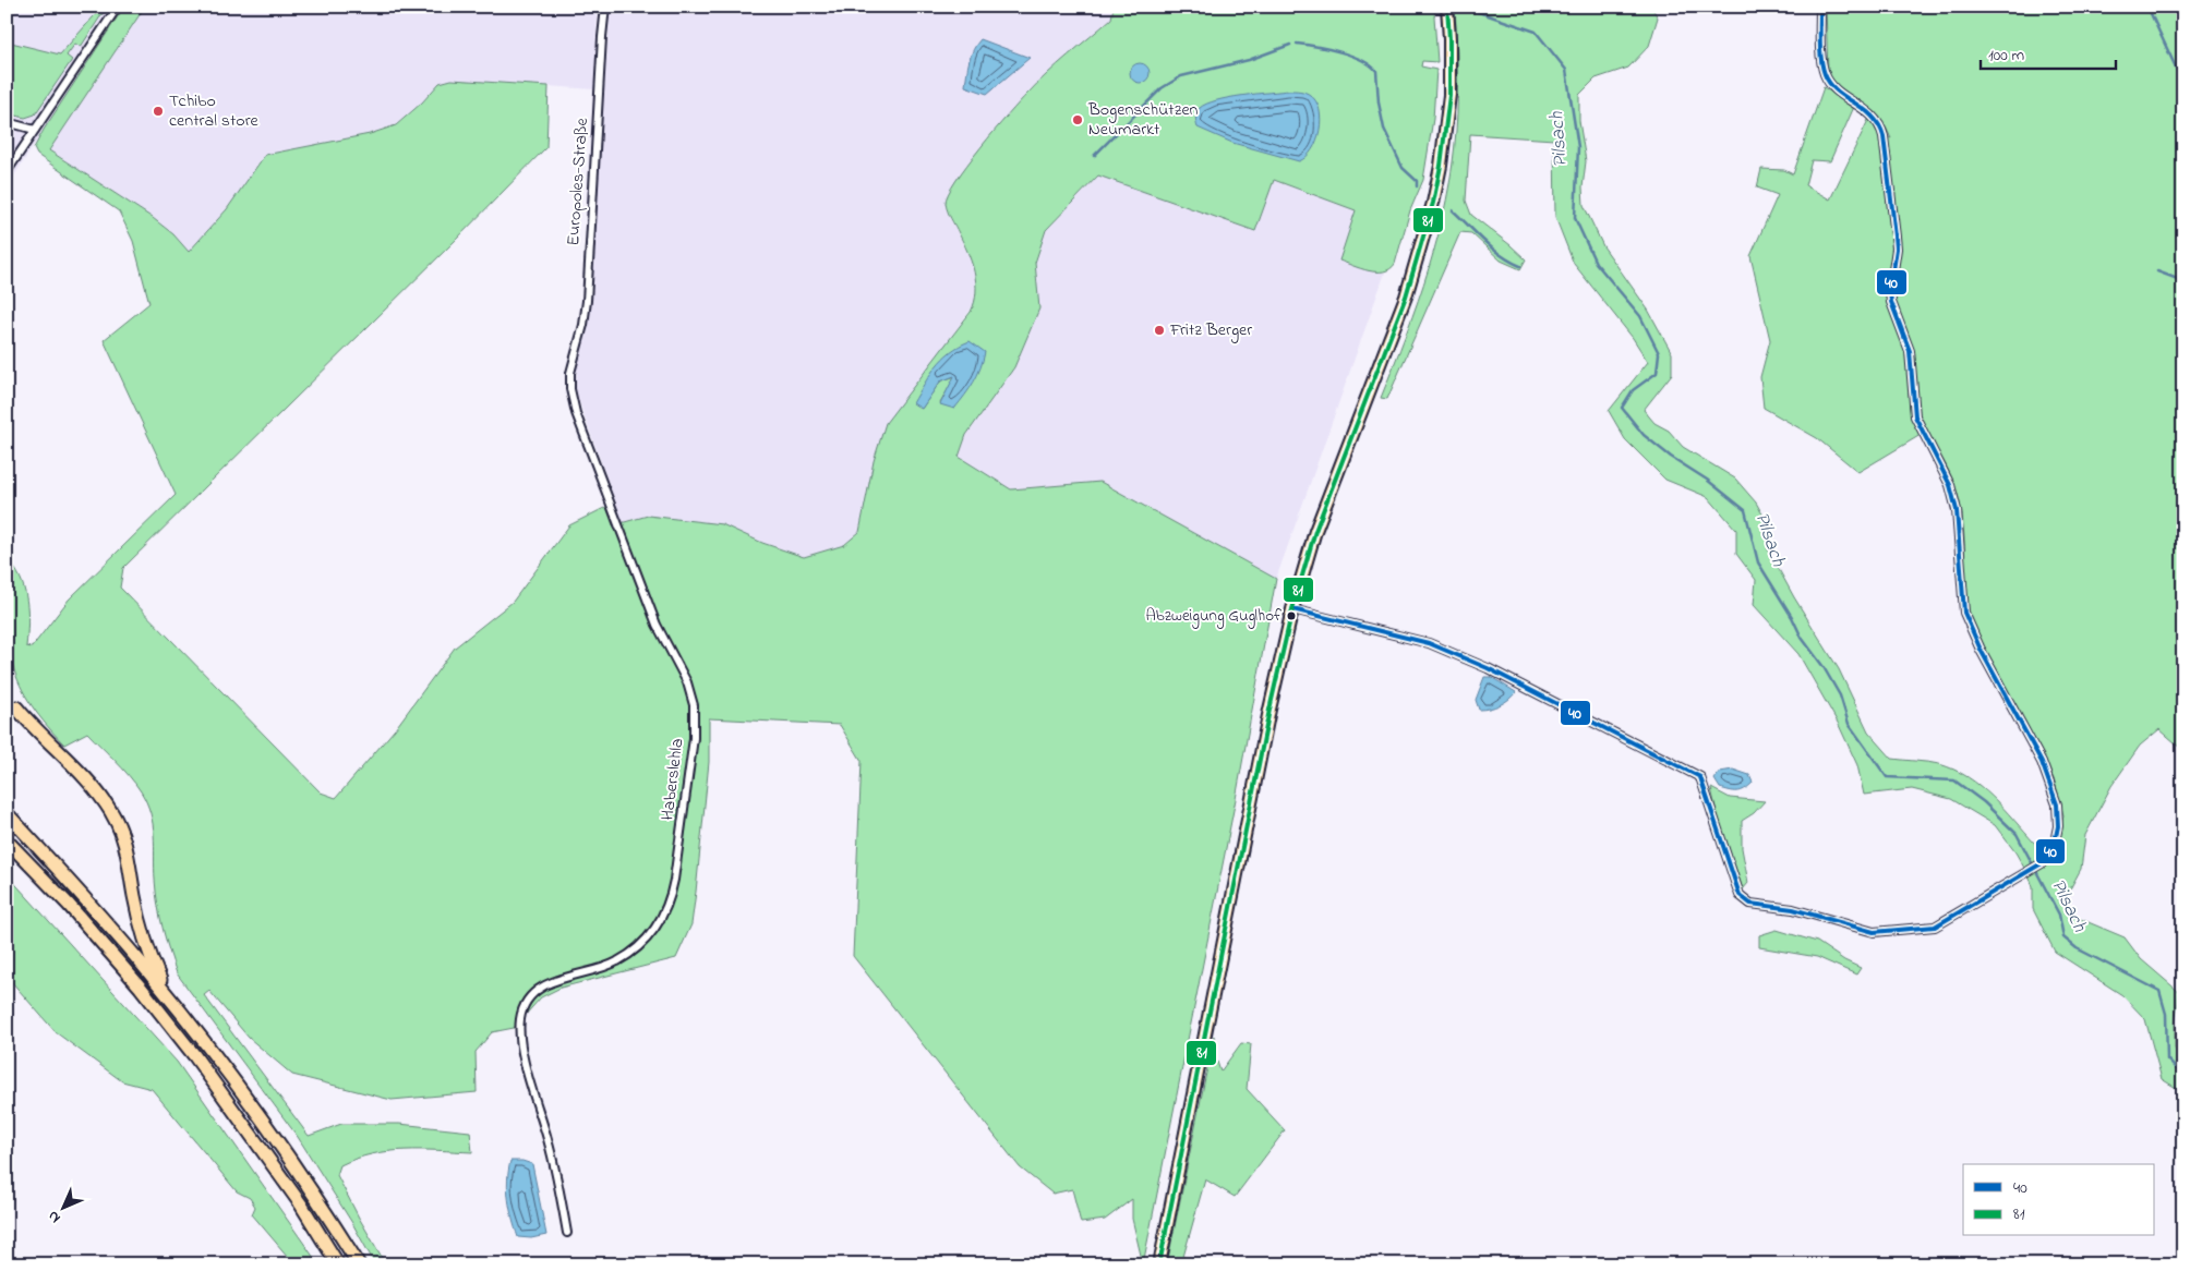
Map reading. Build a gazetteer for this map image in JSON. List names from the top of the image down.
{
  "streets": {
    "street": ["Europoles-Straße", "Haberslehla"]
  },
  "crossings": [
    ["Europoles-Straße", "Haberslehla"]
  ],
  "water": ["Pilsach"],
  "places": [
    "Tchibo central store",
    "Bogenschützen Neumarkt",
    "Fritz Berger",
    "Abzweigung Guglhof"
  ],
  "lines": ["transit line 40", "transit line 81"],
  "legend": ["40", "81"],
  "scale_bar": "100 m",
  "north": "bottom left"
}
